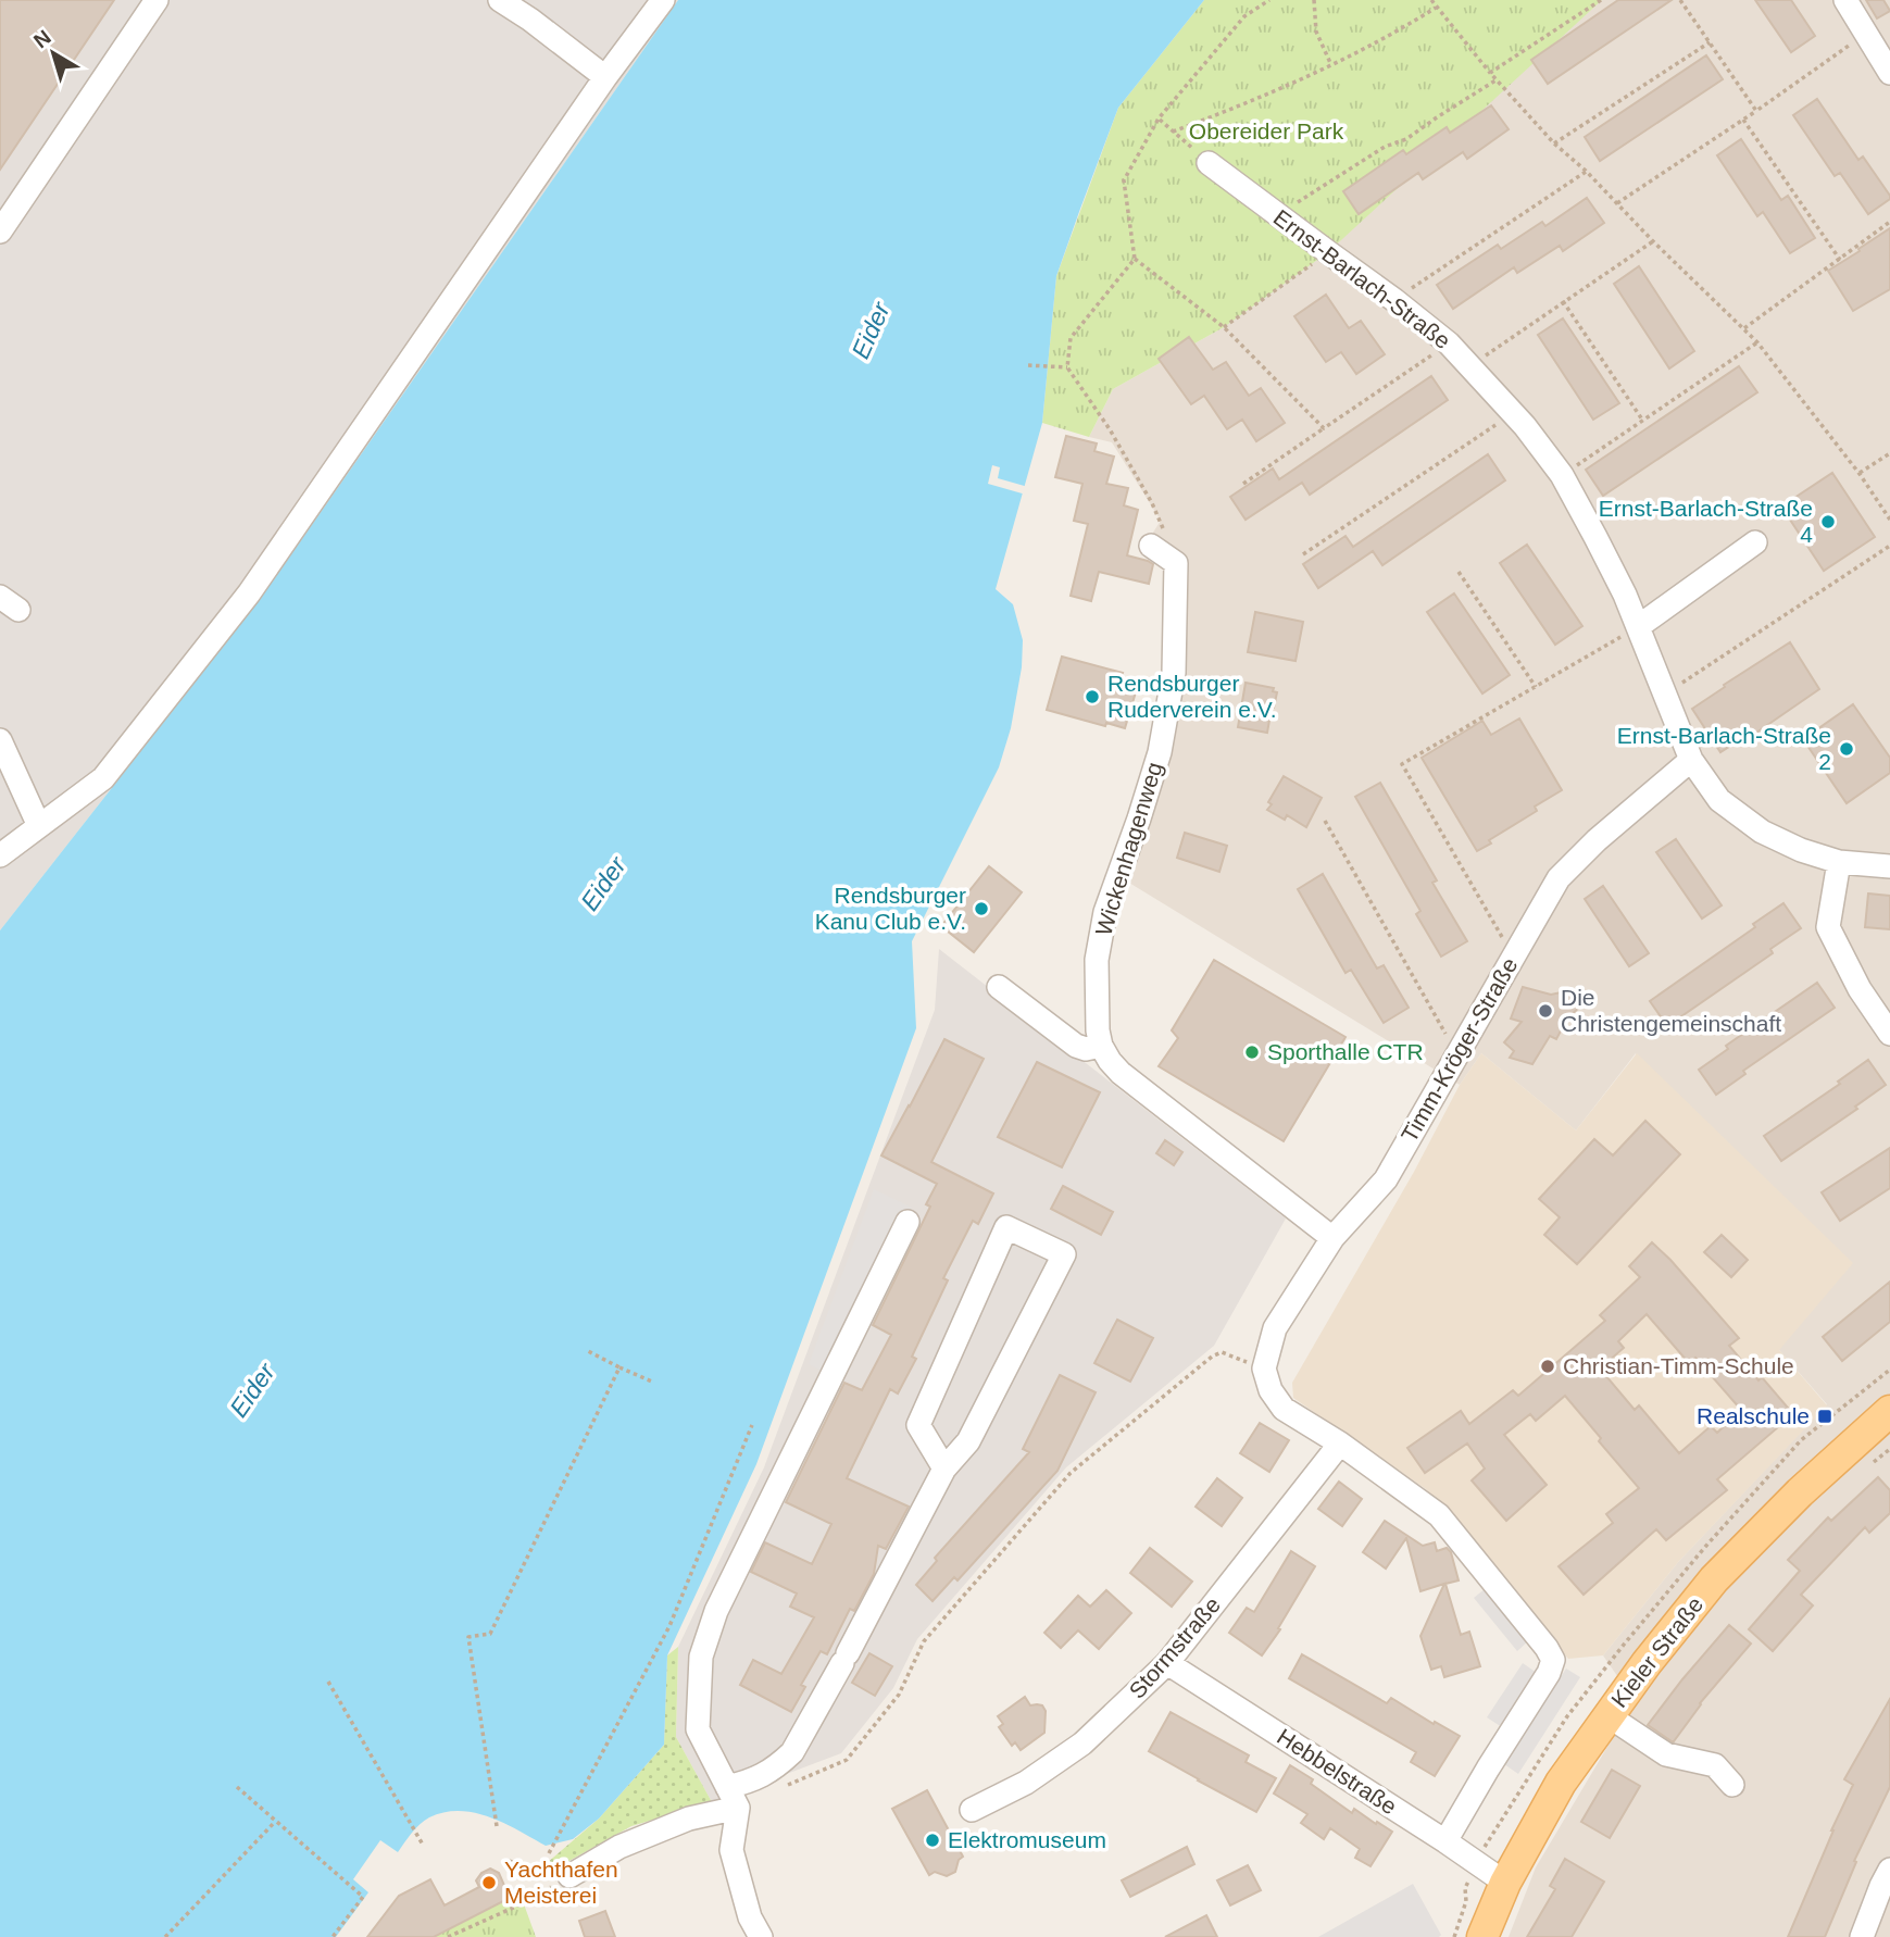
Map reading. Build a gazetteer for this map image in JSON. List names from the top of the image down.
{
  "streets": {
    "main road": ["Kieler Straße"],
    "street": [
      "Ernst-Barlach-Straße",
      "Wickenhagenweg",
      "Timm-Kröger-Straße",
      "Stormstraße",
      "Hebbelstraße"
    ]
  },
  "crossings": [
    ["Ernst-Barlach-Straße", "Timm-Kröger-Straße"],
    ["Stormstraße", "Hebbelstraße"],
    ["Kieler Straße", "Hebbelstraße"]
  ],
  "water": ["Eider"],
  "parks": ["Obereider Park"],
  "places": {
    "other": [
      "Ernst-Barlach-Straße 4",
      "Rendsburger Ruderverein e.V.",
      "Ernst-Barlach-Straße 2",
      "Rendsburger Kanu Club e.V.",
      "Die Christengemeinschaft",
      "Sporthalle CTR",
      "Christian-Timm-Schule",
      "Elektromuseum",
      "Yachthafen Meisterei"
    ],
    "transit": ["Realschule"]
  },
  "north": "top left"
}
